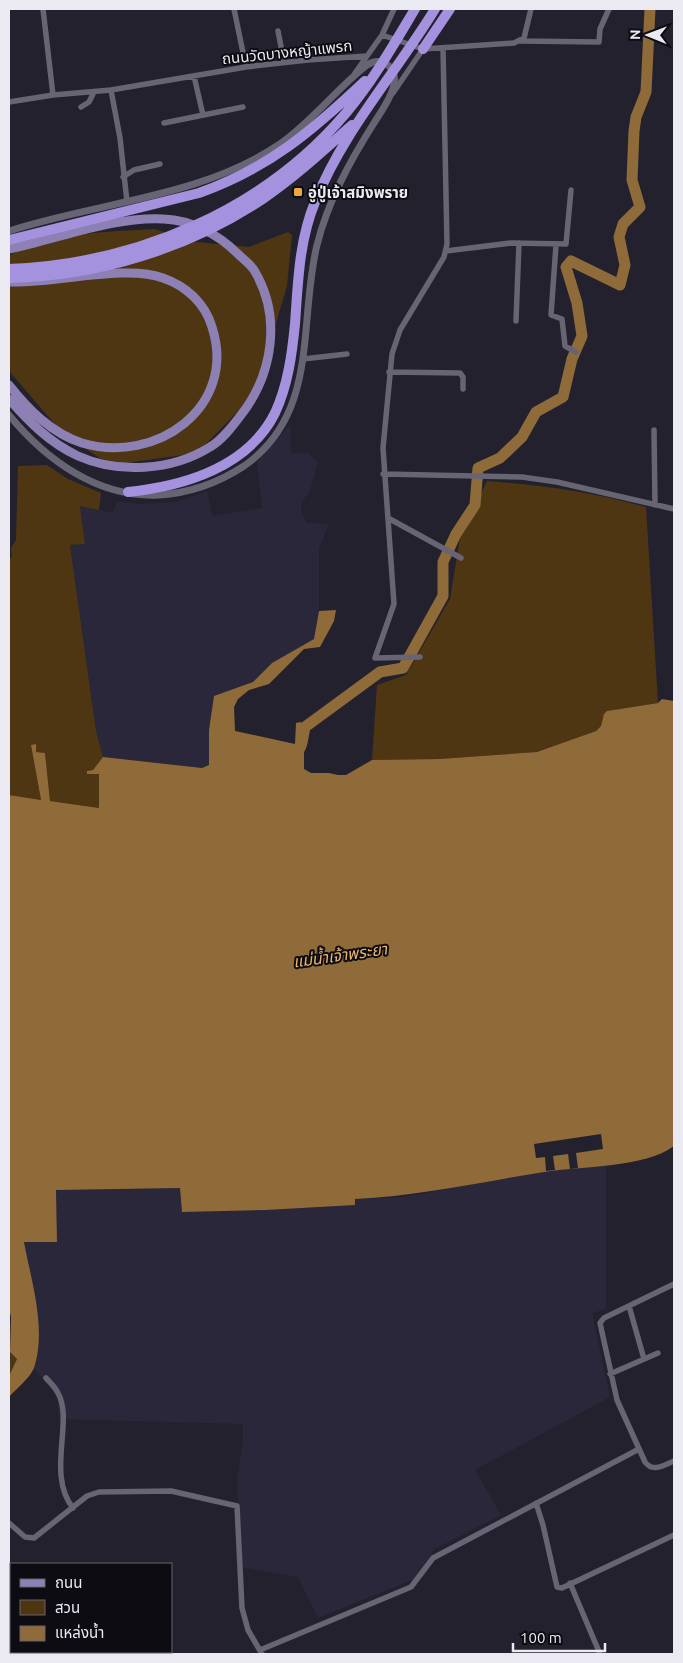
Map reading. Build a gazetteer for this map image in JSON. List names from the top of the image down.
{
  "streets": {
    "street": ["ถนนวัดบางหญ้าแพรก"]
  },
  "water": ["แม่น้ำเจ้าพระยา"],
  "places": {
    "transit": ["อู่ปู่เจ้าสมิงพราย"]
  },
  "legend": ["ถนน", "สวน", "แหล่งน้ำ"],
  "scale_bar": "100 m",
  "north": "left"
}
